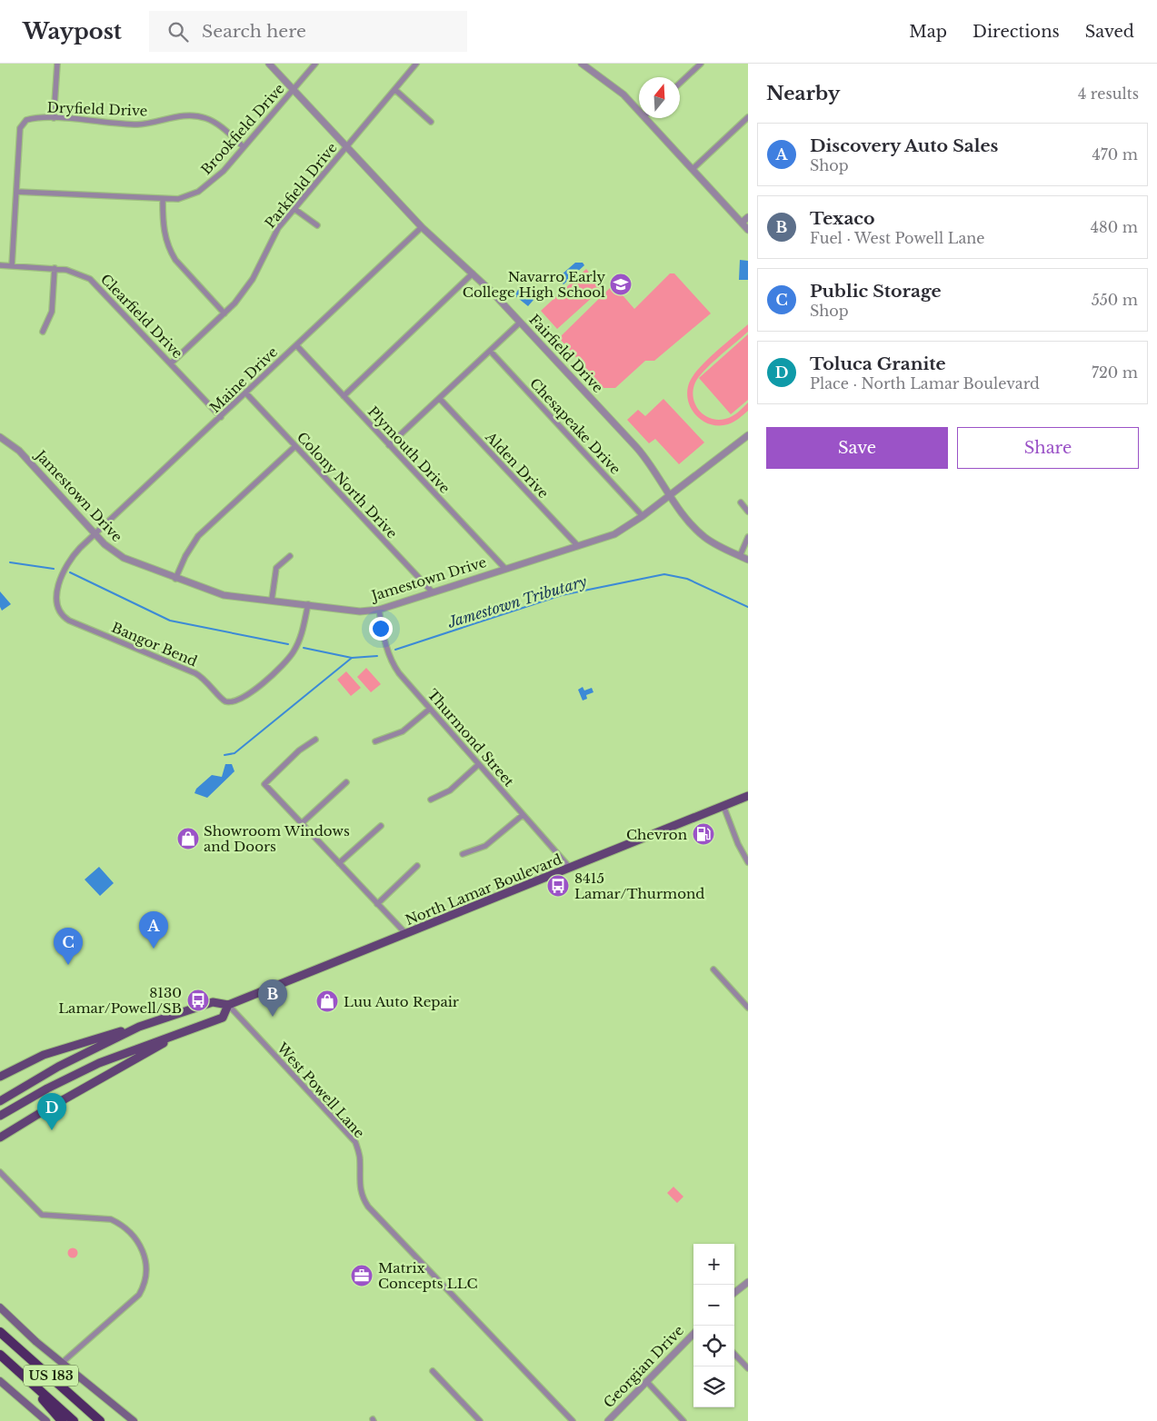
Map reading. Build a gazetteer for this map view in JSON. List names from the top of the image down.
{
  "streets": {
    "highway": ["US 183"],
    "main road": ["North Lamar Boulevard"],
    "street": [
      "Dryfield Drive",
      "Brookfield Drive",
      "Parkfield Drive",
      "Clearfield Drive",
      "Fairfield Drive",
      "Maine Drive",
      "Chesapeake Drive",
      "Plymouth Drive",
      "Alden Drive",
      "Colony North Drive",
      "Jamestown Drive",
      "Bangor Bend",
      "Thurmond Street",
      "West Powell Lane",
      "Georgian Drive"
    ]
  },
  "crossings": [
    ["Dryfield Drive", "Brookfield Drive"],
    ["Brookfield Drive", "Fairfield Drive"],
    ["Parkfield Drive", "Clearfield Drive"],
    ["Parkfield Drive", "Fairfield Drive"],
    ["Clearfield Drive", "Maine Drive"],
    ["Fairfield Drive", "Maine Drive"],
    ["Fairfield Drive", "Jamestown Drive"],
    ["Maine Drive", "Plymouth Drive"],
    ["Maine Drive", "Colony North Drive"],
    ["Maine Drive", "Jamestown Drive"],
    ["Maine Drive", "Bangor Bend"],
    ["Chesapeake Drive", "Jamestown Drive"],
    ["Plymouth Drive", "Jamestown Drive"],
    ["Alden Drive", "Jamestown Drive"],
    ["Colony North Drive", "Jamestown Drive"],
    ["Jamestown Drive", "Bangor Bend"],
    ["Jamestown Drive", "Thurmond Street"],
    ["Thurmond Street", "North Lamar Boulevard"],
    ["North Lamar Boulevard", "West Powell Lane"]
  ],
  "water": ["Jamestown Tributary"],
  "places": {
    "school or university": ["Navarro Early College High School"],
    "fuel station": ["Chevron"],
    "shop": ["Showroom Windows and Doors", "Luu Auto Repair"],
    "bus stop": ["8415 Lamar/Thurmond", "8130 Lamar/Powell/SB"],
    "office": ["Matrix Concepts LLC"]
  },
  "north": "top",
  "page": {
    "header": "Waypost",
    "search": "Search here",
    "nav": ["Map", "Directions", "Saved"],
    "heading": ["Nearby", "4 results"],
    "list": [
      {
        "mark": "A",
        "name": "Discovery Auto Sales",
        "note": "Shop",
        "value": "470 m"
      },
      {
        "mark": "B",
        "name": "Texaco",
        "note": "Fuel · West Powell Lane",
        "value": "480 m"
      },
      {
        "mark": "C",
        "name": "Public Storage",
        "note": "Shop",
        "value": "550 m"
      },
      {
        "mark": "D",
        "name": "Toluca Granite",
        "note": "Place · North Lamar Boulevard",
        "value": "720 m"
      }
    ],
    "buttons": ["Save", "Share"],
    "pins": [
      "A",
      "C",
      "B",
      "D"
    ],
    "map_buttons": ["+", "−"]
  }
}
